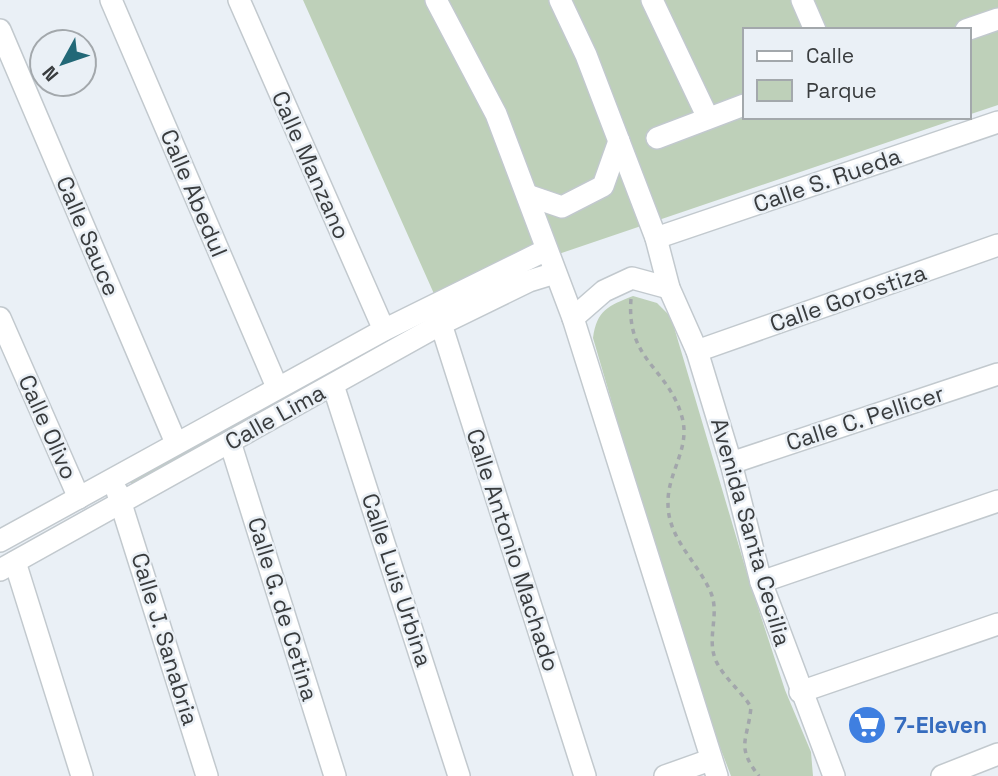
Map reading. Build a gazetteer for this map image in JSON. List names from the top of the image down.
{
  "streets": {
    "street": [
      "Calle Manzano",
      "Calle S. Rueda",
      "Calle Abedul",
      "Calle Sauce",
      "Calle Gorostiza",
      "Calle Lima",
      "Calle C. Pellicer",
      "Calle Olivo",
      "Avenida Santa Cecilia",
      "Calle Antonio Machado",
      "Calle Luis Urbina",
      "Calle G. de Cetina",
      "Calle J. Sanabria"
    ]
  },
  "crossings": [
    ["Calle Manzano", "Calle Lima"],
    ["Calle S. Rueda", "Avenida Santa Cecilia"],
    ["Calle Abedul", "Calle Lima"],
    ["Calle Sauce", "Calle Lima"],
    ["Calle Gorostiza", "Avenida Santa Cecilia"],
    ["Calle Lima", "Calle Olivo"],
    ["Calle Lima", "Calle Antonio Machado"],
    ["Calle Lima", "Calle Luis Urbina"],
    ["Calle Lima", "Calle G. de Cetina"],
    ["Calle Lima", "Calle J. Sanabria"],
    ["Calle C. Pellicer", "Avenida Santa Cecilia"]
  ],
  "places": {
    "supermarket": ["7-Eleven"]
  },
  "legend": ["Calle", "Parque"],
  "north": "bottom left"
}
